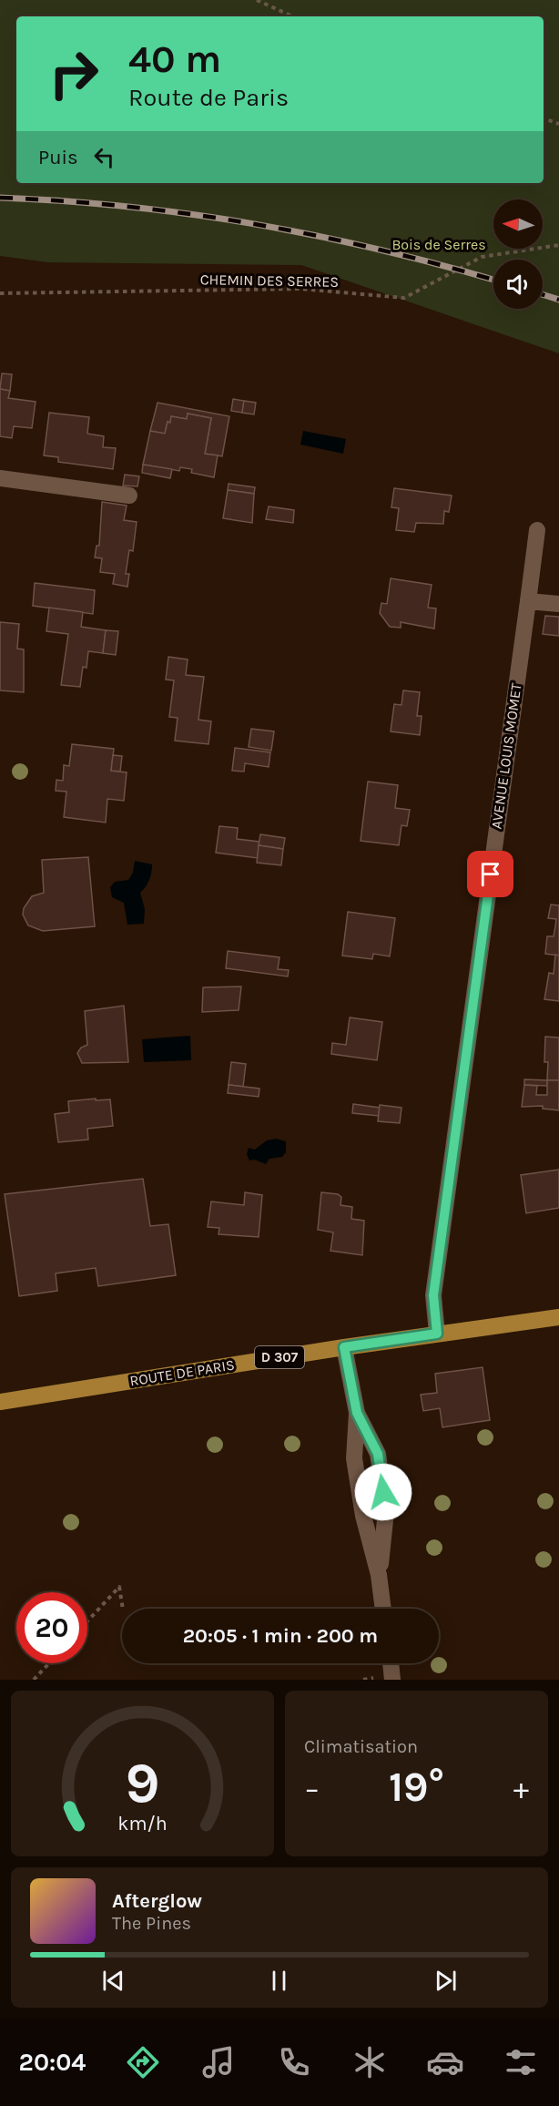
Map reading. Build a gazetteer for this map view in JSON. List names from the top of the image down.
{
  "streets": {
    "main road": ["D 307", "ROUTE DE PARIS"],
    "street": ["AVENUE LOUIS MOMET"],
    "path": ["CHEMIN DES SERRES"]
  },
  "crossings": [
    ["AVENUE LOUIS MOMET", "ROUTE DE PARIS"]
  ],
  "parks": ["Bois de Serres"],
  "north": "left",
  "page": {
    "turn": ["40 m", "Route de Paris"],
    "then": "Puis",
    "limit": "20",
    "trip": "20:05 · 1 min · 200 m",
    "tile": "Climatisation",
    "heat": ["−", "19°", "+"],
    "song": ["Afterglow", "The Pines"],
    "tabs": "20:04",
    "gauge": ["9", "km/h"]
  }
}
